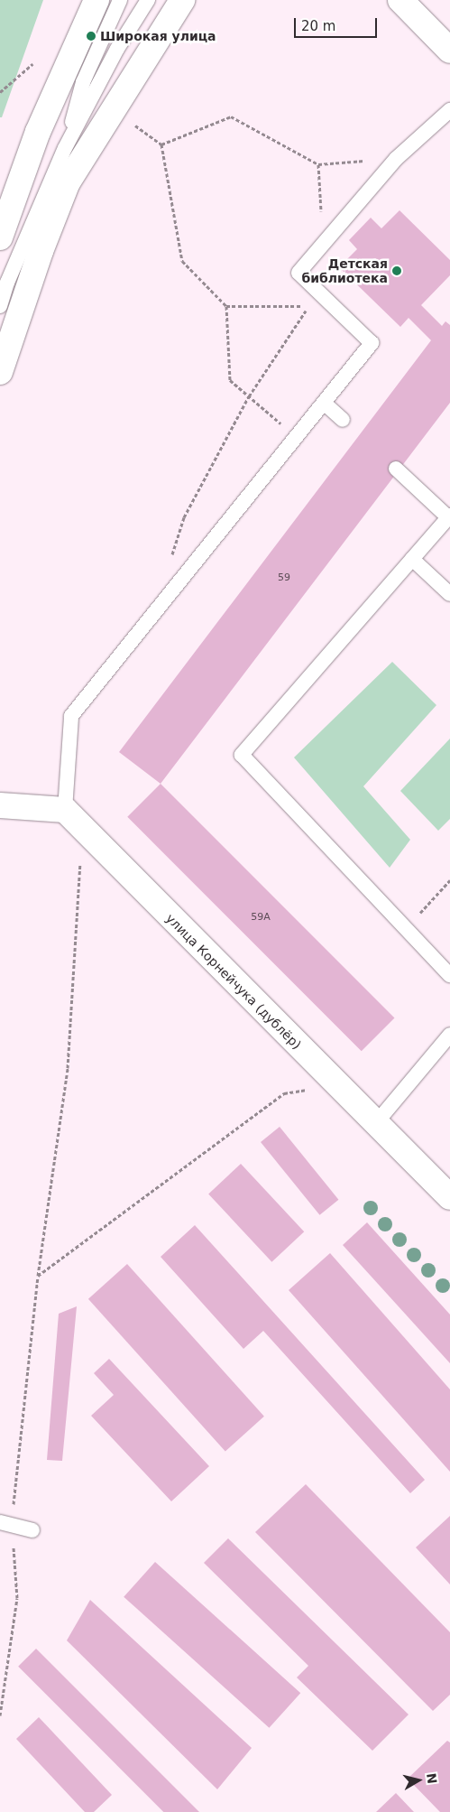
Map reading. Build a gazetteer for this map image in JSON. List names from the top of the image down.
{
  "streets": {
    "street": ["улица Корнейчука (дублёр)"]
  },
  "places": ["Широкая улица", "Детская библиотека"],
  "house_numbers": ["59", "59А"],
  "scale_bar": "20 m",
  "north": "right"
}
